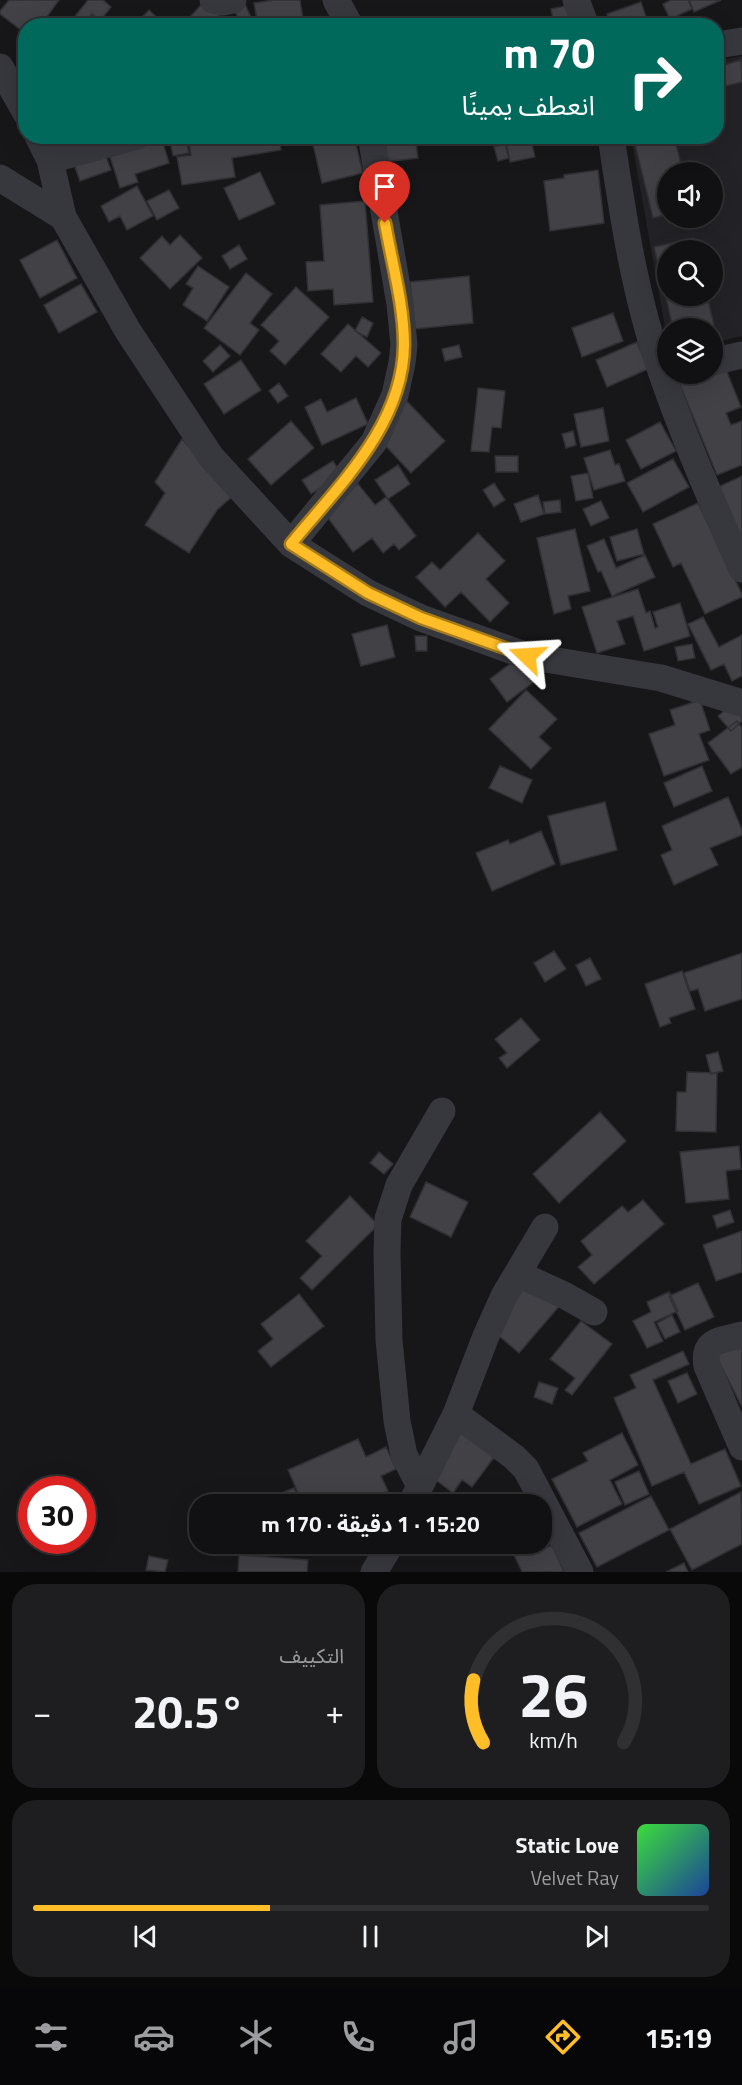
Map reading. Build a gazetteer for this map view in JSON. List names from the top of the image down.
{
  "page": {
    "turn": ["70 m", "انعطف يمينًا"],
    "limit": "30",
    "trip": "15:20 · 1 دقيقة · 170 m",
    "tile": "التكييف",
    "heat": ["−", "20.5°", "+"],
    "song": ["Static Love", "Velvet Ray"],
    "tabs": "15:19",
    "gauge": ["26", "km/h"]
  }
}
